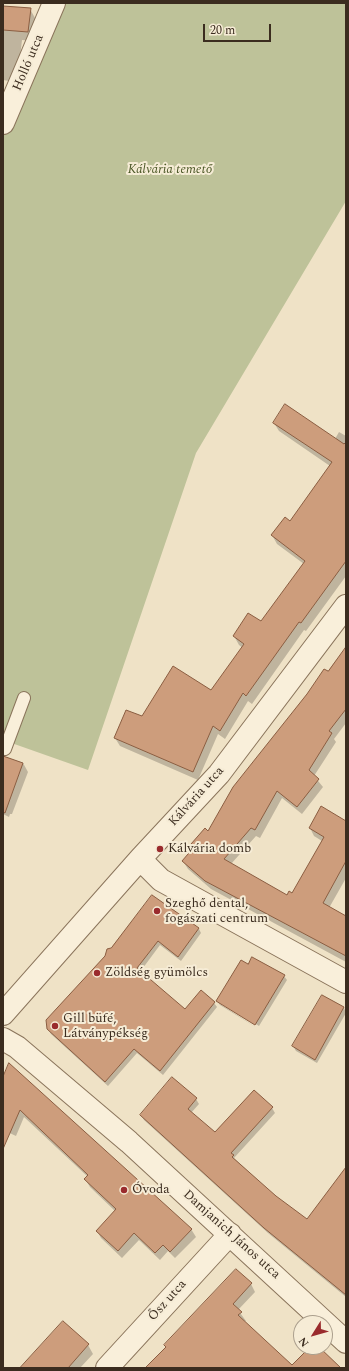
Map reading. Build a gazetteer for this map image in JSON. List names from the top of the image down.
{
  "streets": {
    "street": [
      "Holló utca",
      "Kálvária utca",
      "Damjanich János utca",
      "Ősz utca"
    ]
  },
  "crossings": [
    ["Damjanich János utca", "Ősz utca"]
  ],
  "parks": ["Kálvária temető"],
  "places": [
    "Kálvária domb",
    "Szeghő dental, fogászati centrum",
    "Zöldség gyümölcs",
    "Gill büfé, Látványpékség",
    "Óvoda"
  ],
  "scale_bar": "20 m",
  "north": "bottom left"
}
